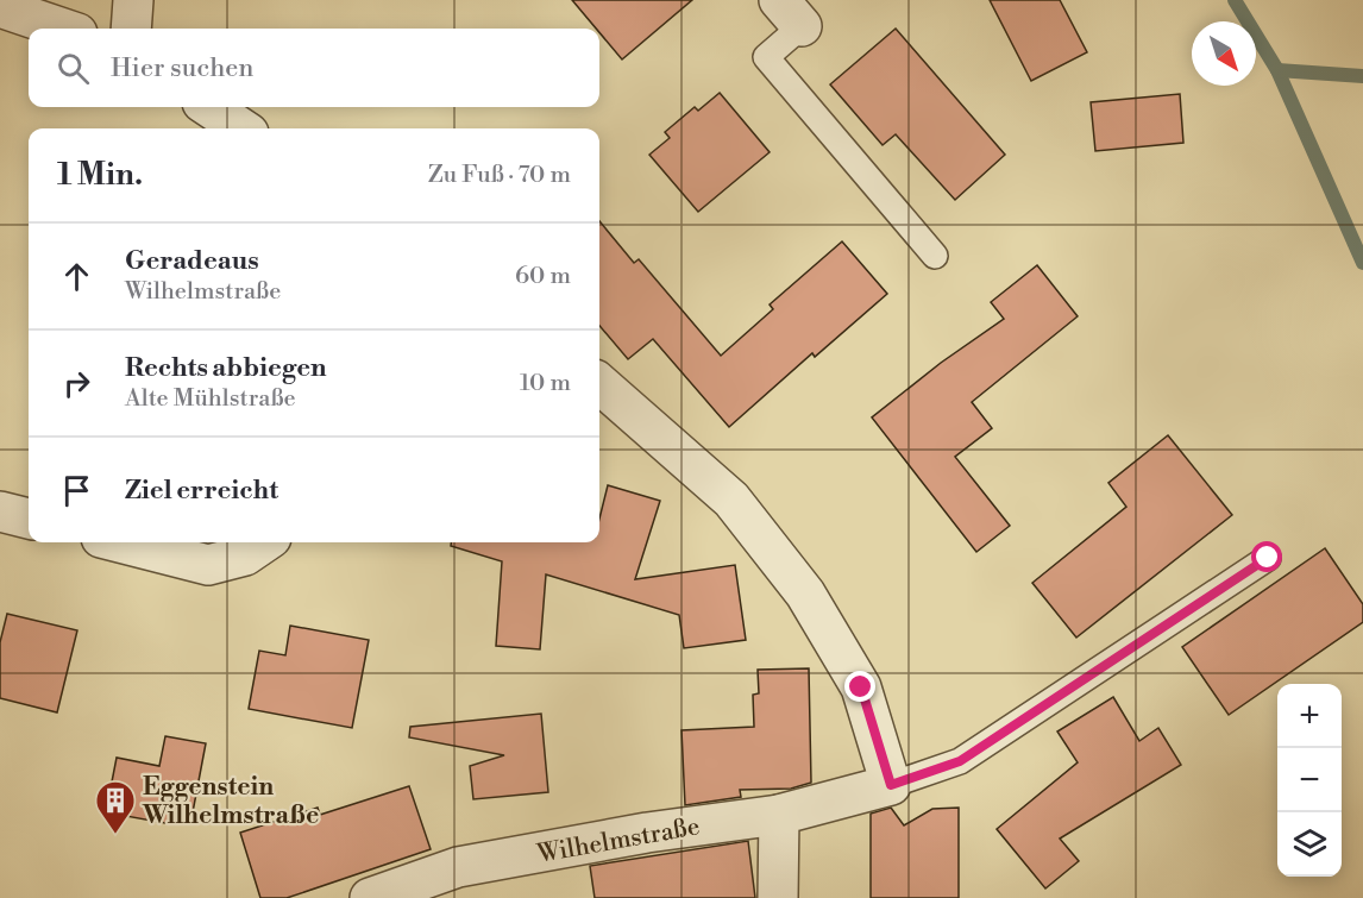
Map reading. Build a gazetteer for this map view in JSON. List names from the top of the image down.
{
  "streets": {
    "street": ["Wilhelmstraße"]
  },
  "places": {
    "building": ["Eggenstein Wilhelmstraße"]
  },
  "north": "bottom right",
  "page": {
    "search": "Hier suchen",
    "heading": ["1 Min.", "Zu Fuß · 70 m"],
    "list": [
      ["Geradeaus", "Wilhelmstraße", "60 m"],
      ["Rechts abbiegen", "Alte Mühlstraße", "10 m"],
      "Ziel erreicht"
    ],
    "map_buttons": ["+", "−"]
  }
}
